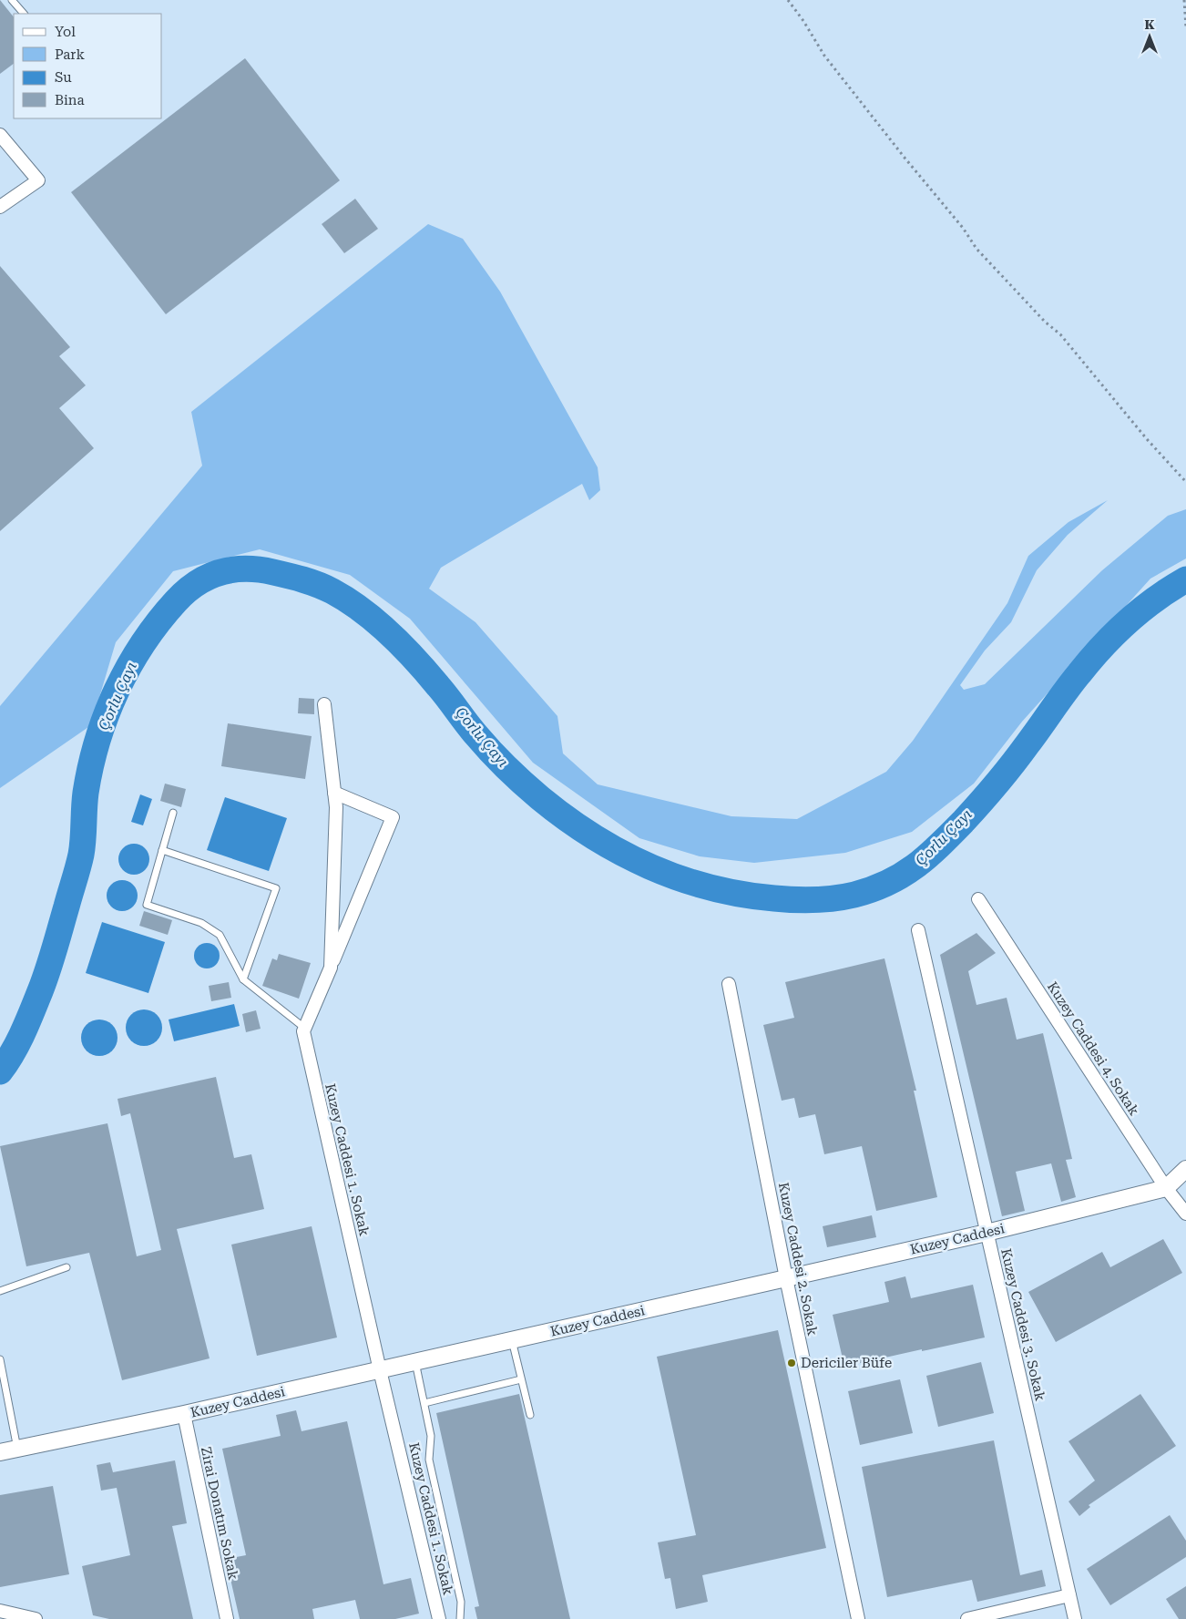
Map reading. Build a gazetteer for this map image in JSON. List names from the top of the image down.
{
  "streets": {
    "street": [
      "Kuzey Caddesi 4. Sokak",
      "Kuzey Caddesi 1. Sokak",
      "Kuzey Caddesi",
      "Kuzey Caddesi 2. Sokak",
      "Kuzey Caddesi 3. Sokak",
      "Zirai Donatım Sokak"
    ]
  },
  "crossings": [
    ["Kuzey Caddesi 4. Sokak", "Kuzey Caddesi"],
    ["Kuzey Caddesi 1. Sokak", "Kuzey Caddesi"],
    ["Kuzey Caddesi", "Kuzey Caddesi 2. Sokak"],
    ["Kuzey Caddesi", "Kuzey Caddesi 3. Sokak"],
    ["Kuzey Caddesi", "Zirai Donatım Sokak"]
  ],
  "water": ["Çorlu Çayı"],
  "places": ["Dericiler Büfe"],
  "legend": [
    "Yol",
    "Park",
    "Su",
    "Bina"
  ],
  "north": "top"
}
